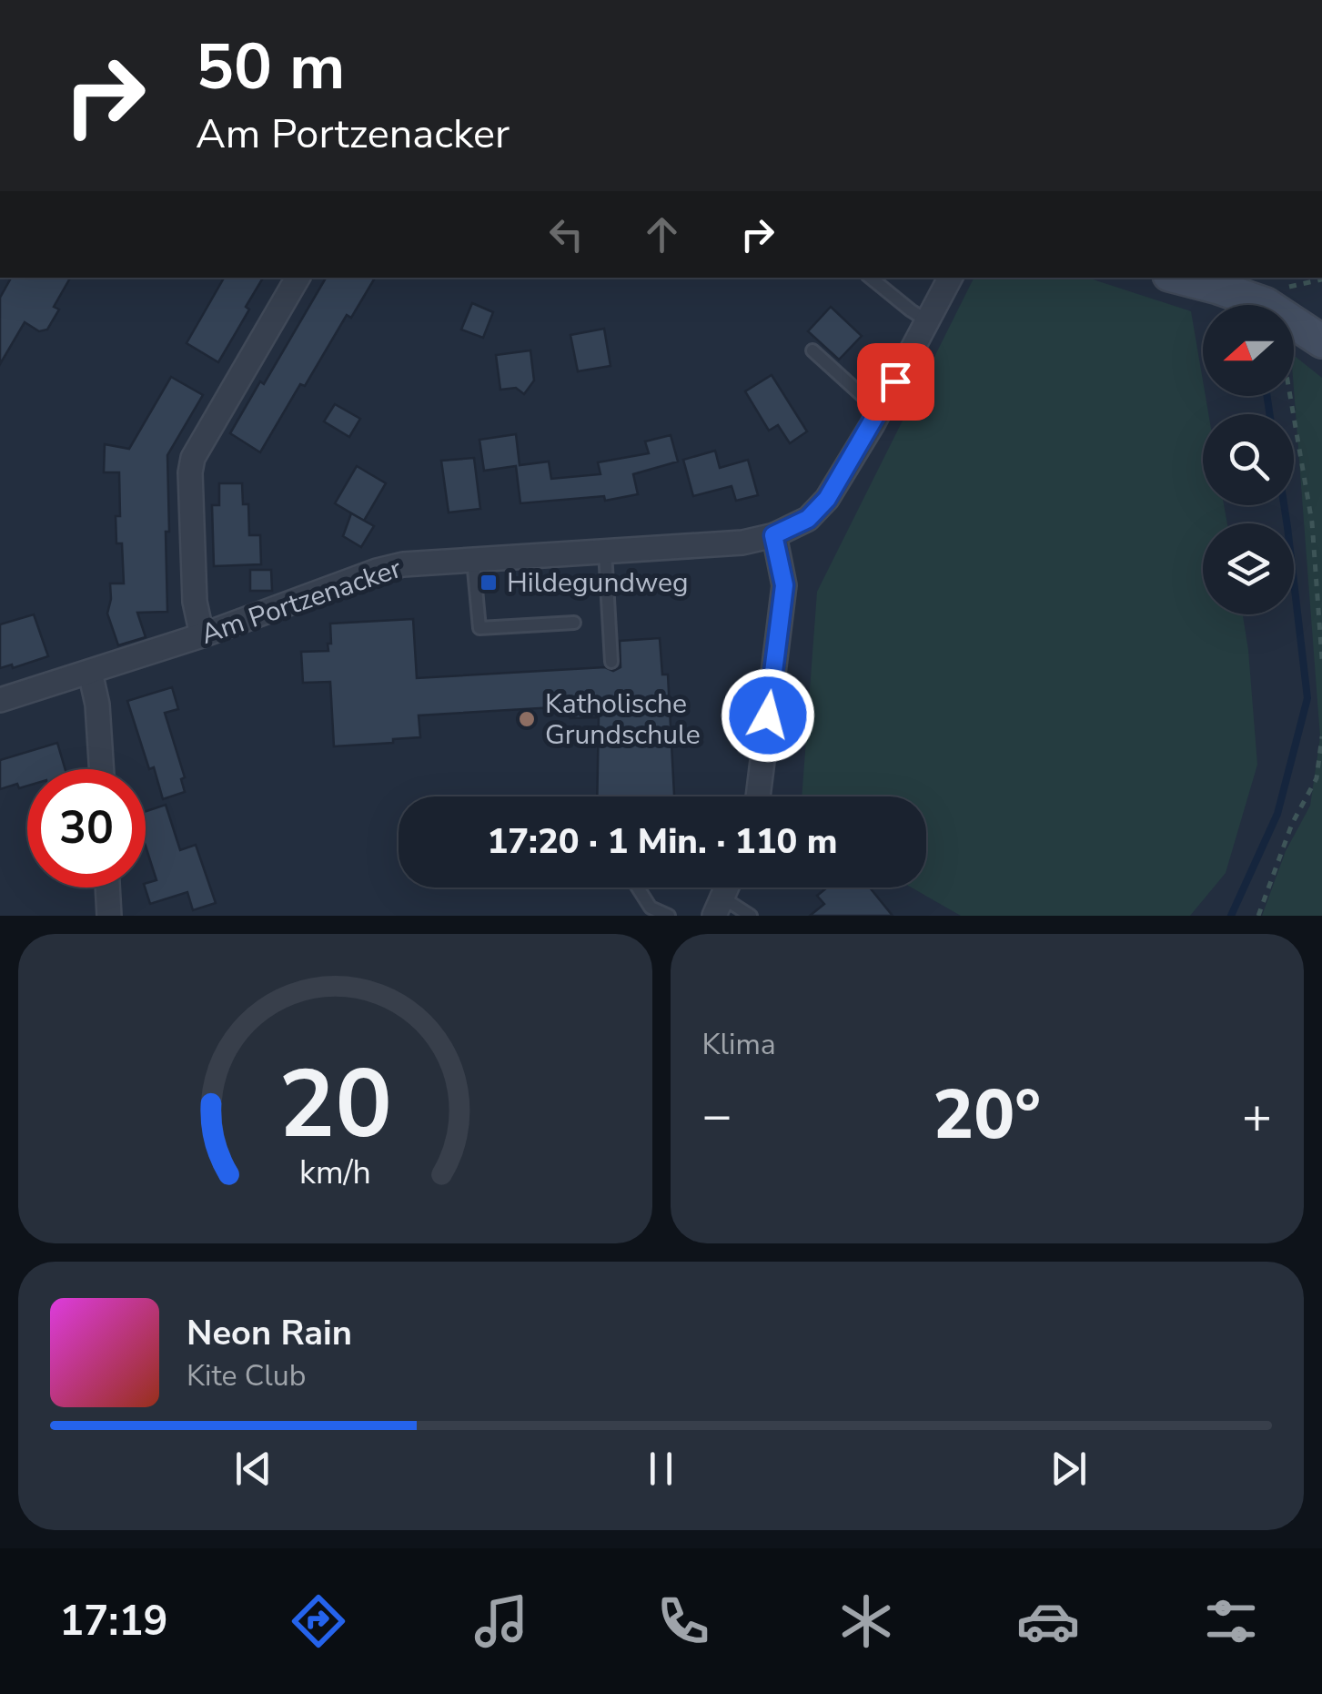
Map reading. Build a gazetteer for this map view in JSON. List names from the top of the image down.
{
  "streets": {
    "street": ["Am Portzenacker"]
  },
  "places": {
    "transit": ["Hildegundweg"],
    "other": ["Katholische Grundschule"]
  },
  "north": "left",
  "page": {
    "turn": ["50 m", "Am Portzenacker"],
    "limit": "30",
    "trip": "17:20 · 1 Min. · 110 m",
    "tile": "Klima",
    "heat": ["−", "20°", "+"],
    "song": ["Neon Rain", "Kite Club"],
    "tabs": "17:19",
    "gauge": ["20", "km/h"]
  }
}
